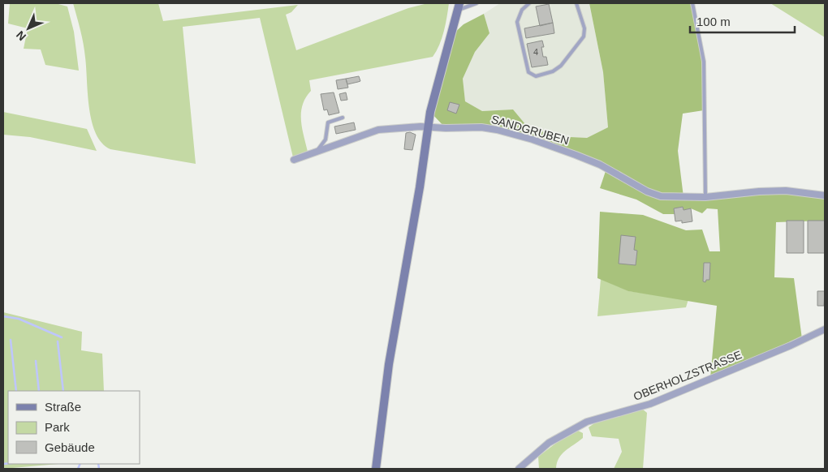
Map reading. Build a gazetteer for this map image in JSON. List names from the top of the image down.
{
  "streets": {
    "street": ["SANDGRUBEN", "OBERHOLZSTRASSE"]
  },
  "house_numbers": ["4"],
  "legend": ["Straße", "Park", "Gebäude"],
  "scale_bar": "100 m",
  "north": "bottom left"
}
